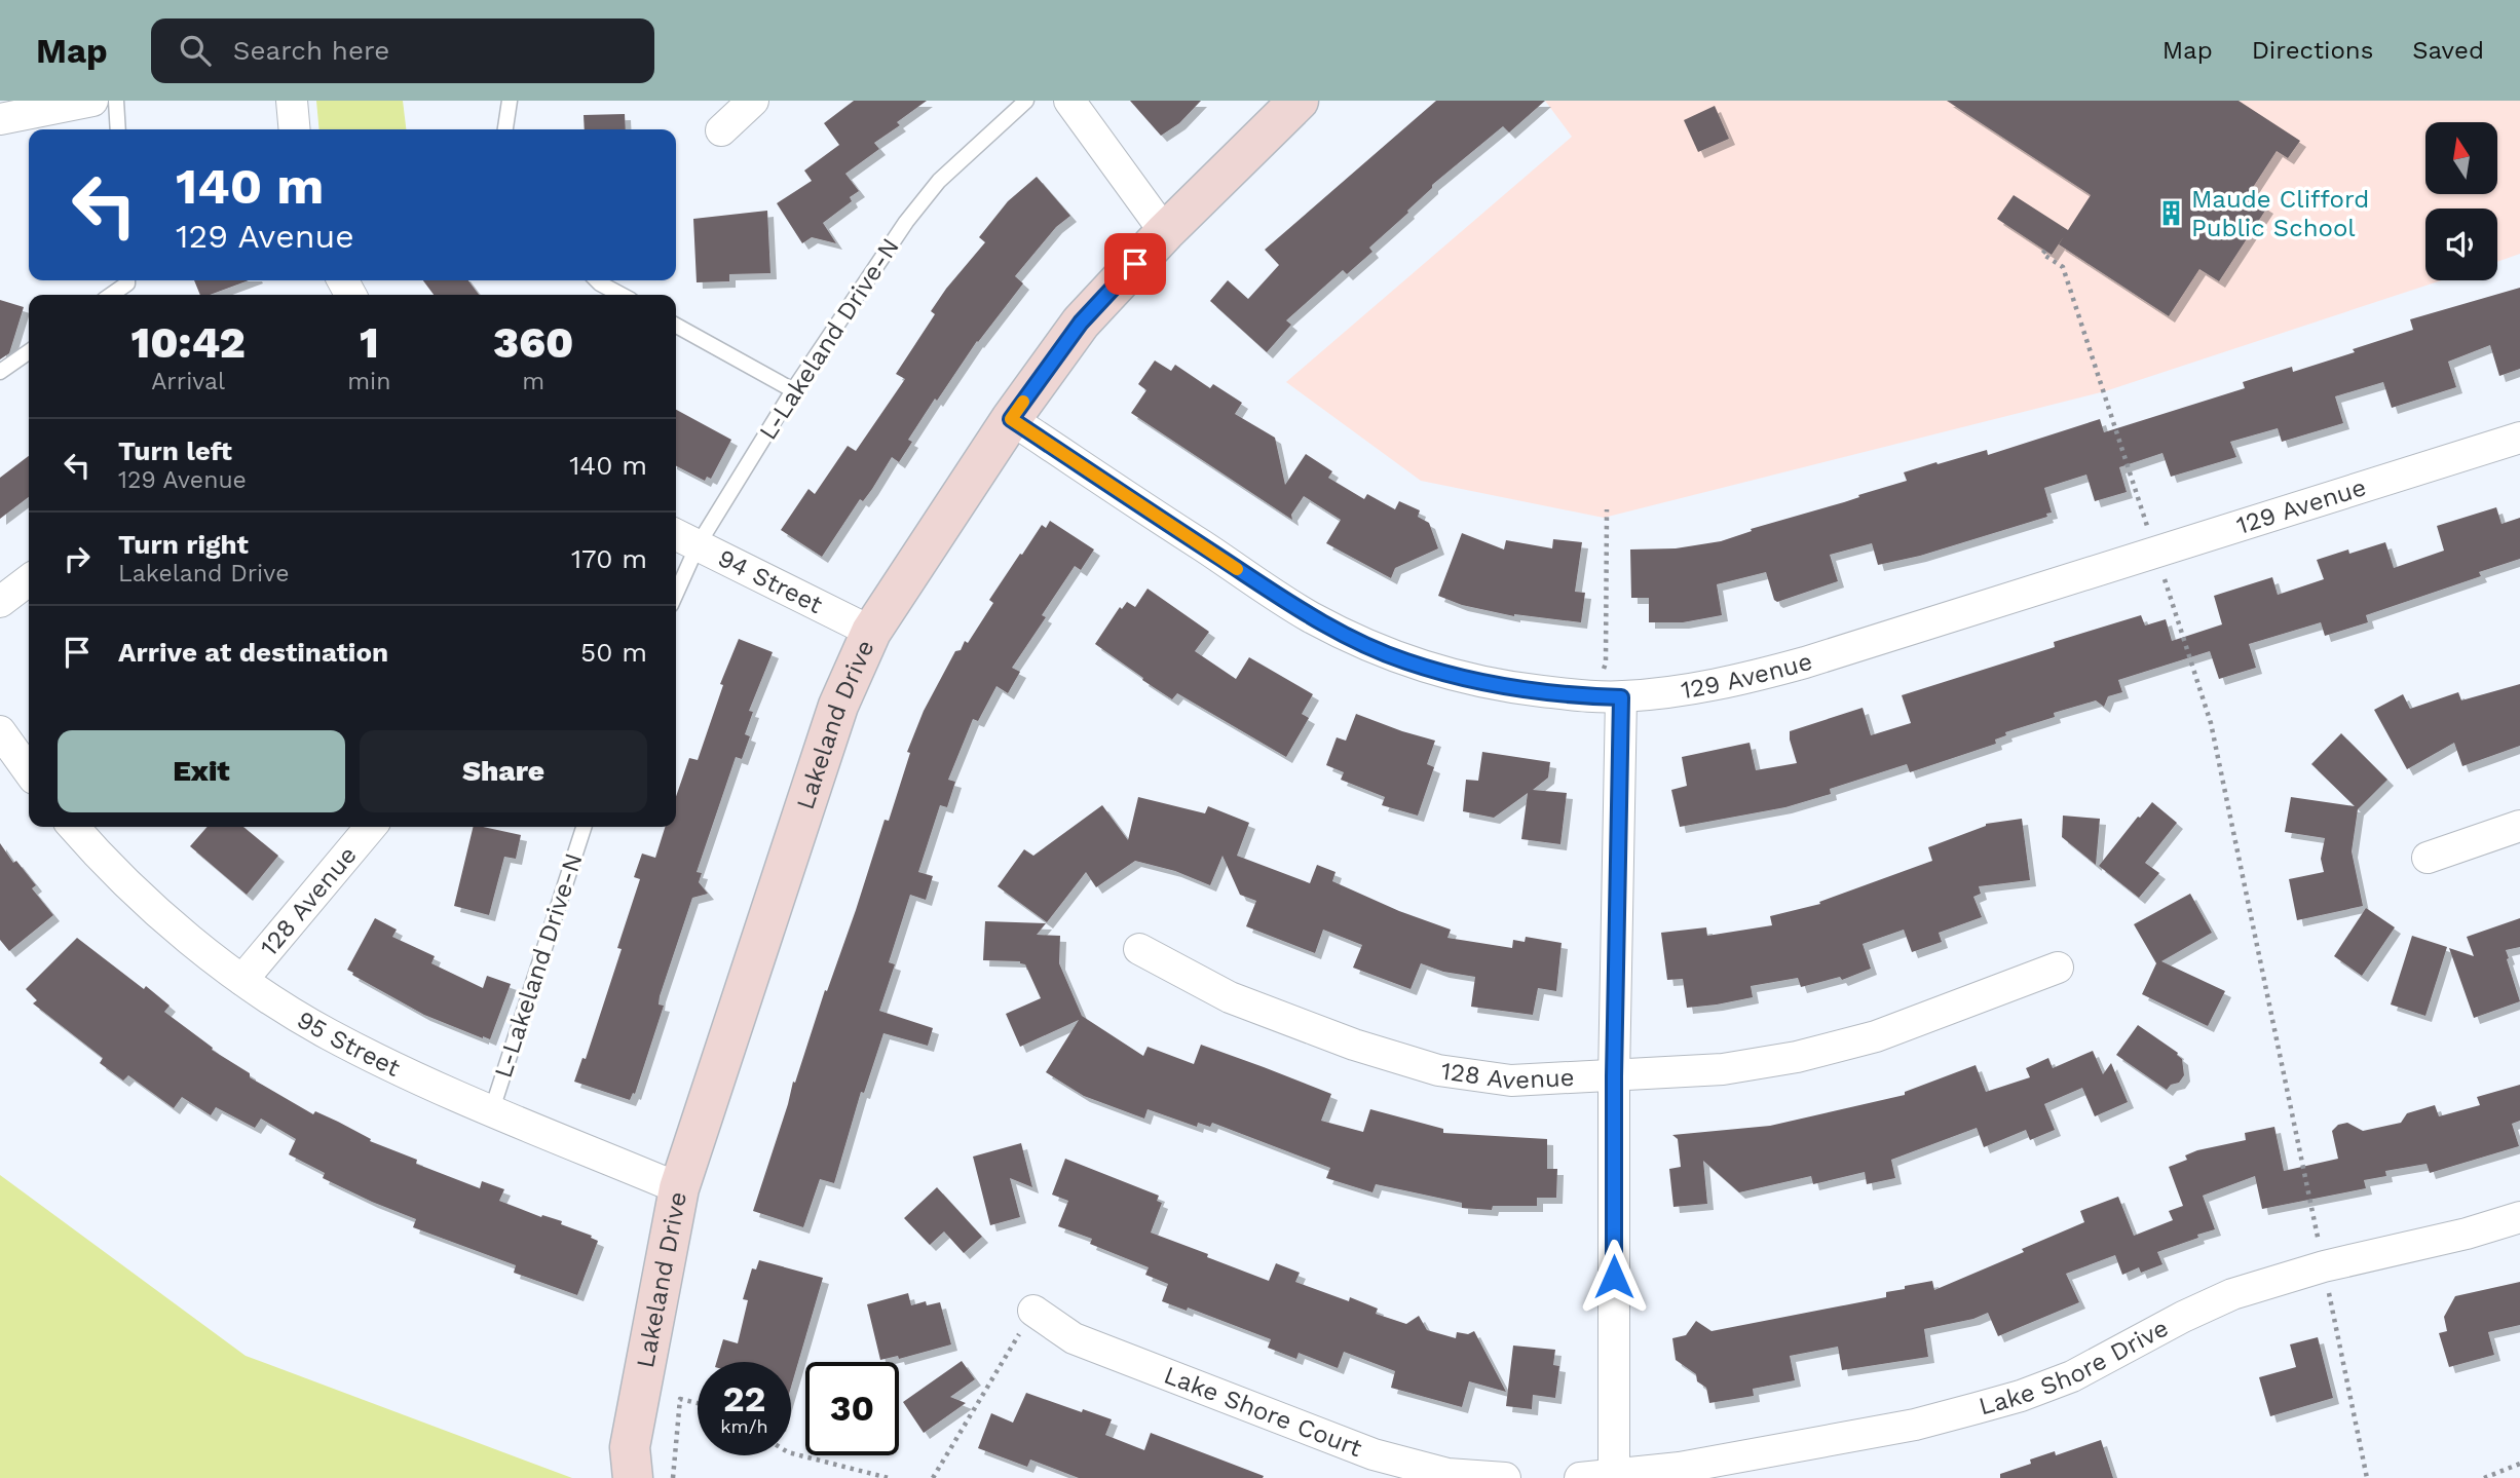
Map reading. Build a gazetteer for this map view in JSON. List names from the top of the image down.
{
  "streets": {
    "street": [
      "129 Avenue",
      "94 Street",
      "Lakeland Drive",
      "128 Avenue",
      "95 Street",
      "Lake Shore Drive",
      "Lake Shore Court"
    ],
    "lane": ["L-Lakeland Drive-N"]
  },
  "crossings": [
    ["L-Lakeland Drive-N", "94 Street"],
    ["L-Lakeland Drive-N", "95 Street"],
    ["129 Avenue", "Lakeland Drive"],
    ["94 Street", "Lakeland Drive"],
    ["Lakeland Drive", "95 Street"],
    ["128 Avenue", "95 Street"]
  ],
  "places": {
    "building": ["Maude Clifford Public School"]
  },
  "north": "top",
  "page": {
    "header": "Map",
    "search": "Search here",
    "nav": ["Map", "Directions", "Saved"],
    "turn": ["140 m", "129 Avenue"],
    "eta": [
      "10:42",
      "Arrival",
      "1",
      "min",
      "360",
      "m"
    ],
    "list": [
      {
        "name": "Turn left",
        "note": "129 Avenue",
        "value": "140 m"
      },
      {
        "name": "Turn right",
        "note": "Lakeland Drive",
        "value": "170 m"
      },
      {
        "name": "Arrive at destination",
        "value": "50 m"
      }
    ],
    "buttons": ["Exit", "Share"],
    "speed": "22 km/h",
    "limit": "30"
  }
}
